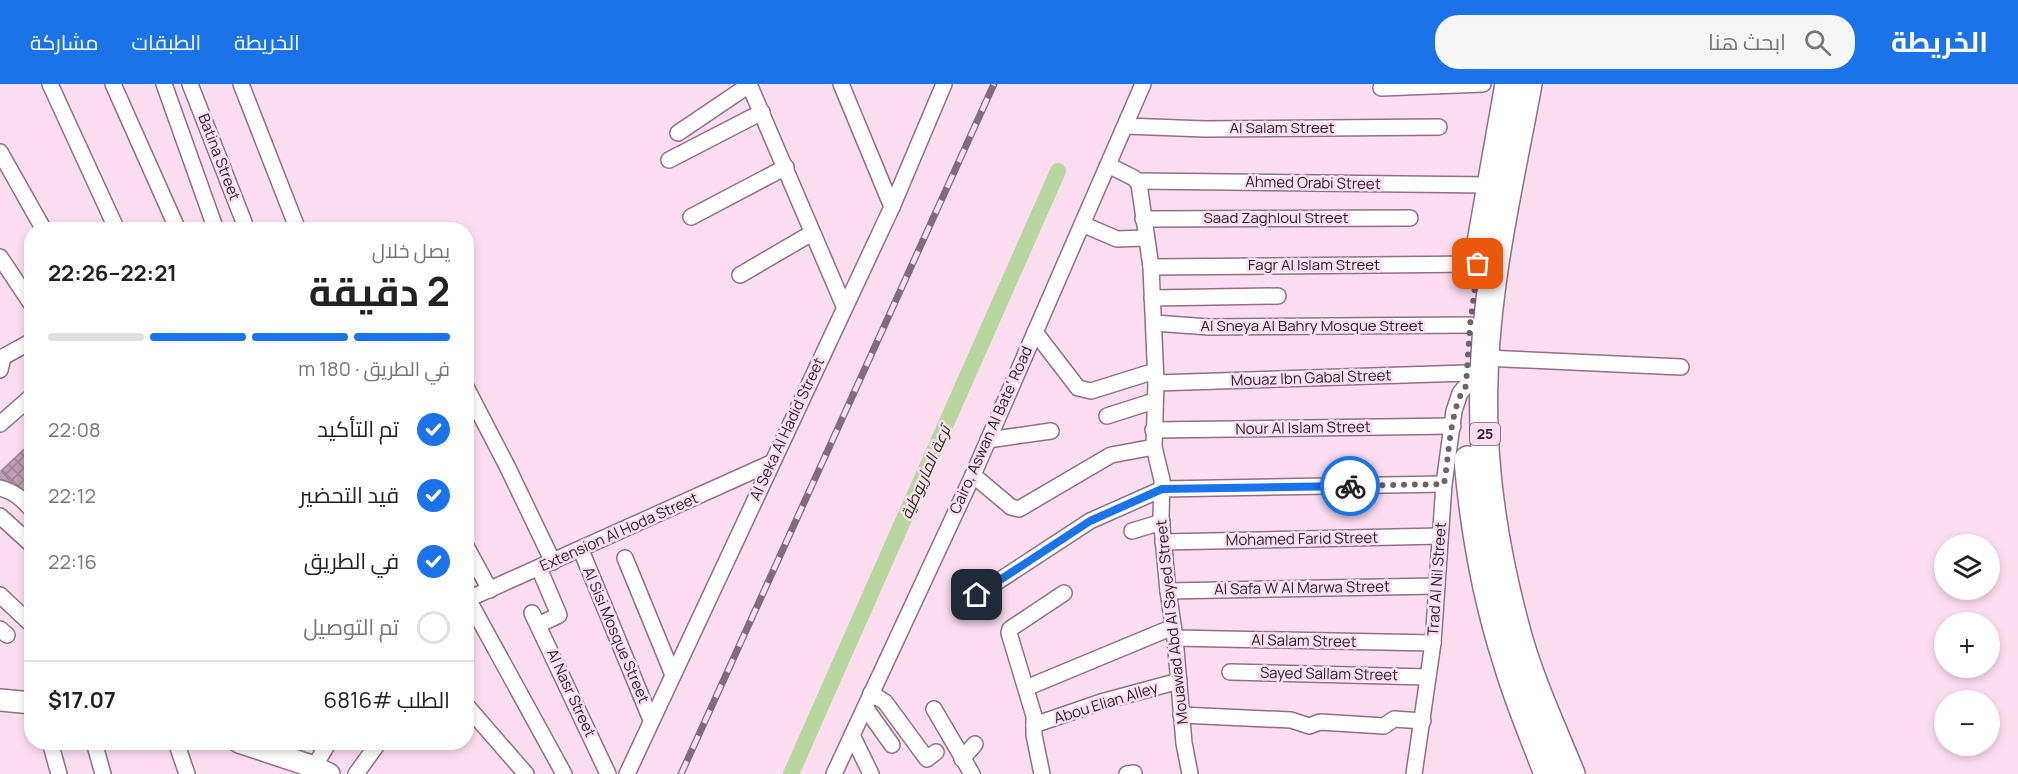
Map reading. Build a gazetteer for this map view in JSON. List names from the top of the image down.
{
  "streets": {
    "highway": ["25"],
    "street": [
      "Al Salam Street",
      "Batina Street",
      "Ahmed Orabi Street",
      "Saad Zaghloul Street",
      "Fagr Al Islam Street",
      "Al Sneya Al Bahry Mosque Street",
      "Mouaz Ibn Gabal Street",
      "Nour Al Islam Street",
      "Al Seka Al Hadid Street",
      "Cairo, Aswan Al Bate' Road",
      "Extension Al Hoda Street",
      "Mohamed Farid Street",
      "Trad Al Nil Street",
      "Al Safa W Al Marwa Street",
      "Mouawad Abd Al Sayed Street",
      "Al Sisi Mosque Street",
      "Sayed Sallam Street",
      "Al Nasr Street",
      "Abou Elian Alley"
    ]
  },
  "crossings": [
    ["Al Salam Street", "Cairo, Aswan Al Bate' Road"],
    ["Al Salam Street", "Trad Al Nil Street"],
    ["Al Salam Street", "Mouawad Abd Al Sayed Street"],
    ["Ahmed Orabi Street", "25"],
    ["Ahmed Orabi Street", "Mouawad Abd Al Sayed Street"],
    ["Saad Zaghloul Street", "Mouawad Abd Al Sayed Street"],
    ["Fagr Al Islam Street", "25"],
    ["Fagr Al Islam Street", "Mouawad Abd Al Sayed Street"],
    ["Al Sneya Al Bahry Mosque Street", "25"],
    ["Al Sneya Al Bahry Mosque Street", "Mouawad Abd Al Sayed Street"],
    ["Mouaz Ibn Gabal Street", "Cairo, Aswan Al Bate' Road"],
    ["Mouaz Ibn Gabal Street", "25"],
    ["Mouaz Ibn Gabal Street", "Trad Al Nil Street"],
    ["Mouaz Ibn Gabal Street", "Mouawad Abd Al Sayed Street"],
    ["Nour Al Islam Street", "Trad Al Nil Street"],
    ["Nour Al Islam Street", "Mouawad Abd Al Sayed Street"],
    ["Al Seka Al Hadid Street", "Extension Al Hoda Street"],
    ["Al Seka Al Hadid Street", "Al Sisi Mosque Street"],
    ["25", "Trad Al Nil Street"],
    ["Extension Al Hoda Street", "Al Sisi Mosque Street"],
    ["Extension Al Hoda Street", "Al Nasr Street"],
    ["Mohamed Farid Street", "Trad Al Nil Street"],
    ["Mohamed Farid Street", "Mouawad Abd Al Sayed Street"],
    ["Trad Al Nil Street", "Al Safa W Al Marwa Street"],
    ["Trad Al Nil Street", "Sayed Sallam Street"],
    ["Al Safa W Al Marwa Street", "Mouawad Abd Al Sayed Street"],
    ["Mouawad Abd Al Sayed Street", "Abou Elian Alley"]
  ],
  "water": ["ترعة الماريوطية"],
  "page": {
    "header": "الخريطة",
    "search": "ابحث هنا",
    "nav": ["الخريطة", "الطبقات", "مشاركة"],
    "heading": ["2 دقيقة", "يصل خلال", "22:21–22:26"],
    "panel": ["الطلب #6816", "$17.07"],
    "bar": "في الطريق · 180 m",
    "list": [
      ["تم التأكيد", "22:08"],
      ["قيد التحضير", "22:12"],
      ["في الطريق", "22:16"],
      "تم التوصيل"
    ],
    "map_buttons": ["+", "−"]
  }
}
